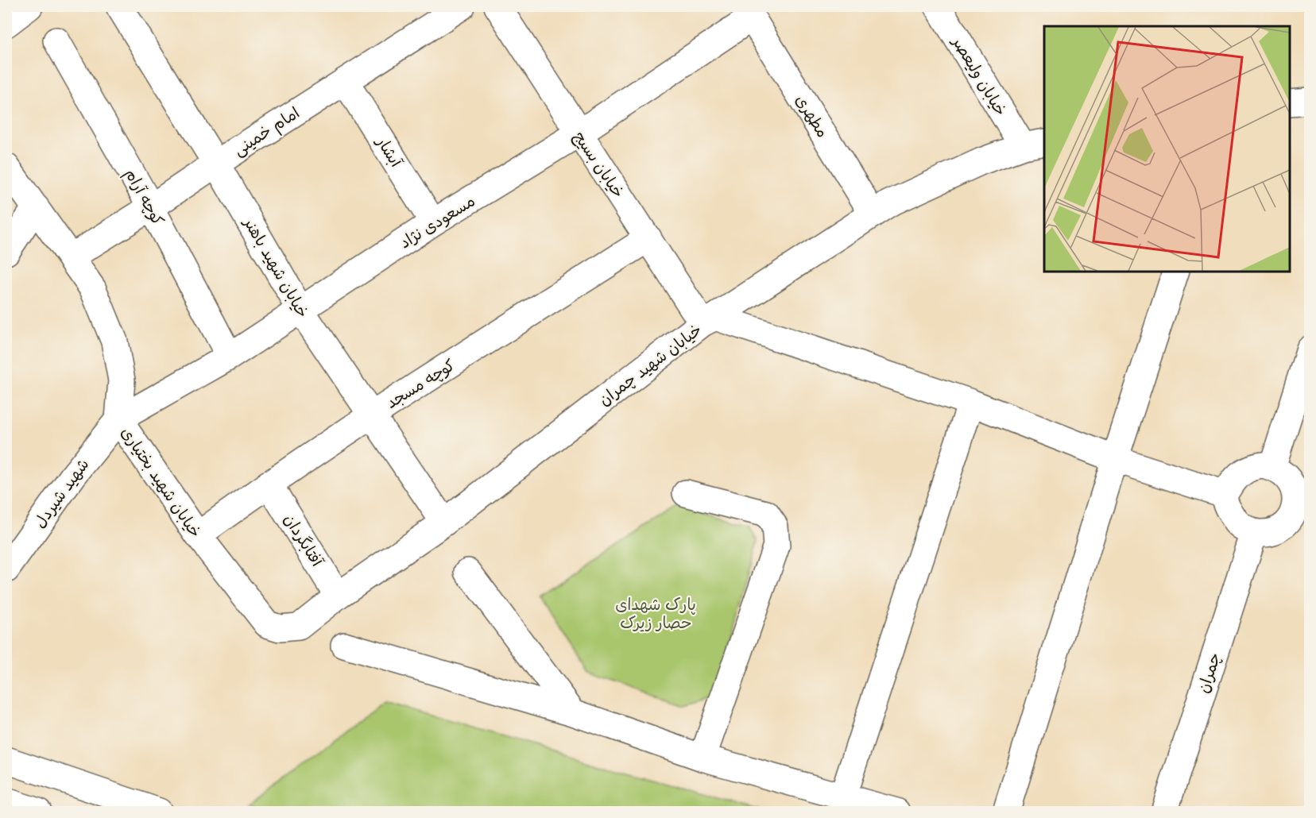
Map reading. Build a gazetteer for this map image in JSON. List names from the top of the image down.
{
  "streets": {
    "street": [
      "خیابان ولیعصر",
      "مطهری",
      "امام خمینی",
      "آبشار",
      "خیابان بسیج",
      "کوچه آرام",
      "مسعودی نژاد",
      "خیابان شهید باهنر",
      "خیابان شهید چمران",
      "کوچه مسجد",
      "خیابان شهید بختیاری",
      "شهید شیردل",
      "آفتابگردان",
      "چمران"
    ]
  },
  "crossings": [
    ["خیابان ولیعصر", "خیابان شهید چمران"],
    ["مطهری", "مسعودی نژاد"],
    ["مطهری", "خیابان شهید چمران"],
    ["امام خمینی", "آبشار"],
    ["امام خمینی", "کوچه آرام"],
    ["امام خمینی", "خیابان شهید باهنر"],
    ["امام خمینی", "خیابان شهید بختیاری"],
    ["آبشار", "مسعودی نژاد"],
    ["خیابان بسیج", "مسعودی نژاد"],
    ["خیابان بسیج", "خیابان شهید چمران"],
    ["خیابان بسیج", "کوچه مسجد"],
    ["کوچه آرام", "مسعودی نژاد"],
    ["مسعودی نژاد", "خیابان شهید باهنر"],
    ["مسعودی نژاد", "خیابان شهید بختیاری"],
    ["مسعودی نژاد", "شهید شیردل"],
    ["خیابان شهید باهنر", "خیابان شهید چمران"],
    ["خیابان شهید باهنر", "کوچه مسجد"],
    ["خیابان شهید چمران", "خیابان شهید بختیاری"],
    ["خیابان شهید چمران", "آفتابگردان"],
    ["کوچه مسجد", "خیابان شهید بختیاری"],
    ["کوچه مسجد", "آفتابگردان"],
    ["خیابان شهید بختیاری", "شهید شیردل"]
  ],
  "parks": ["پارک شهدای حصار زیرک"]
}
